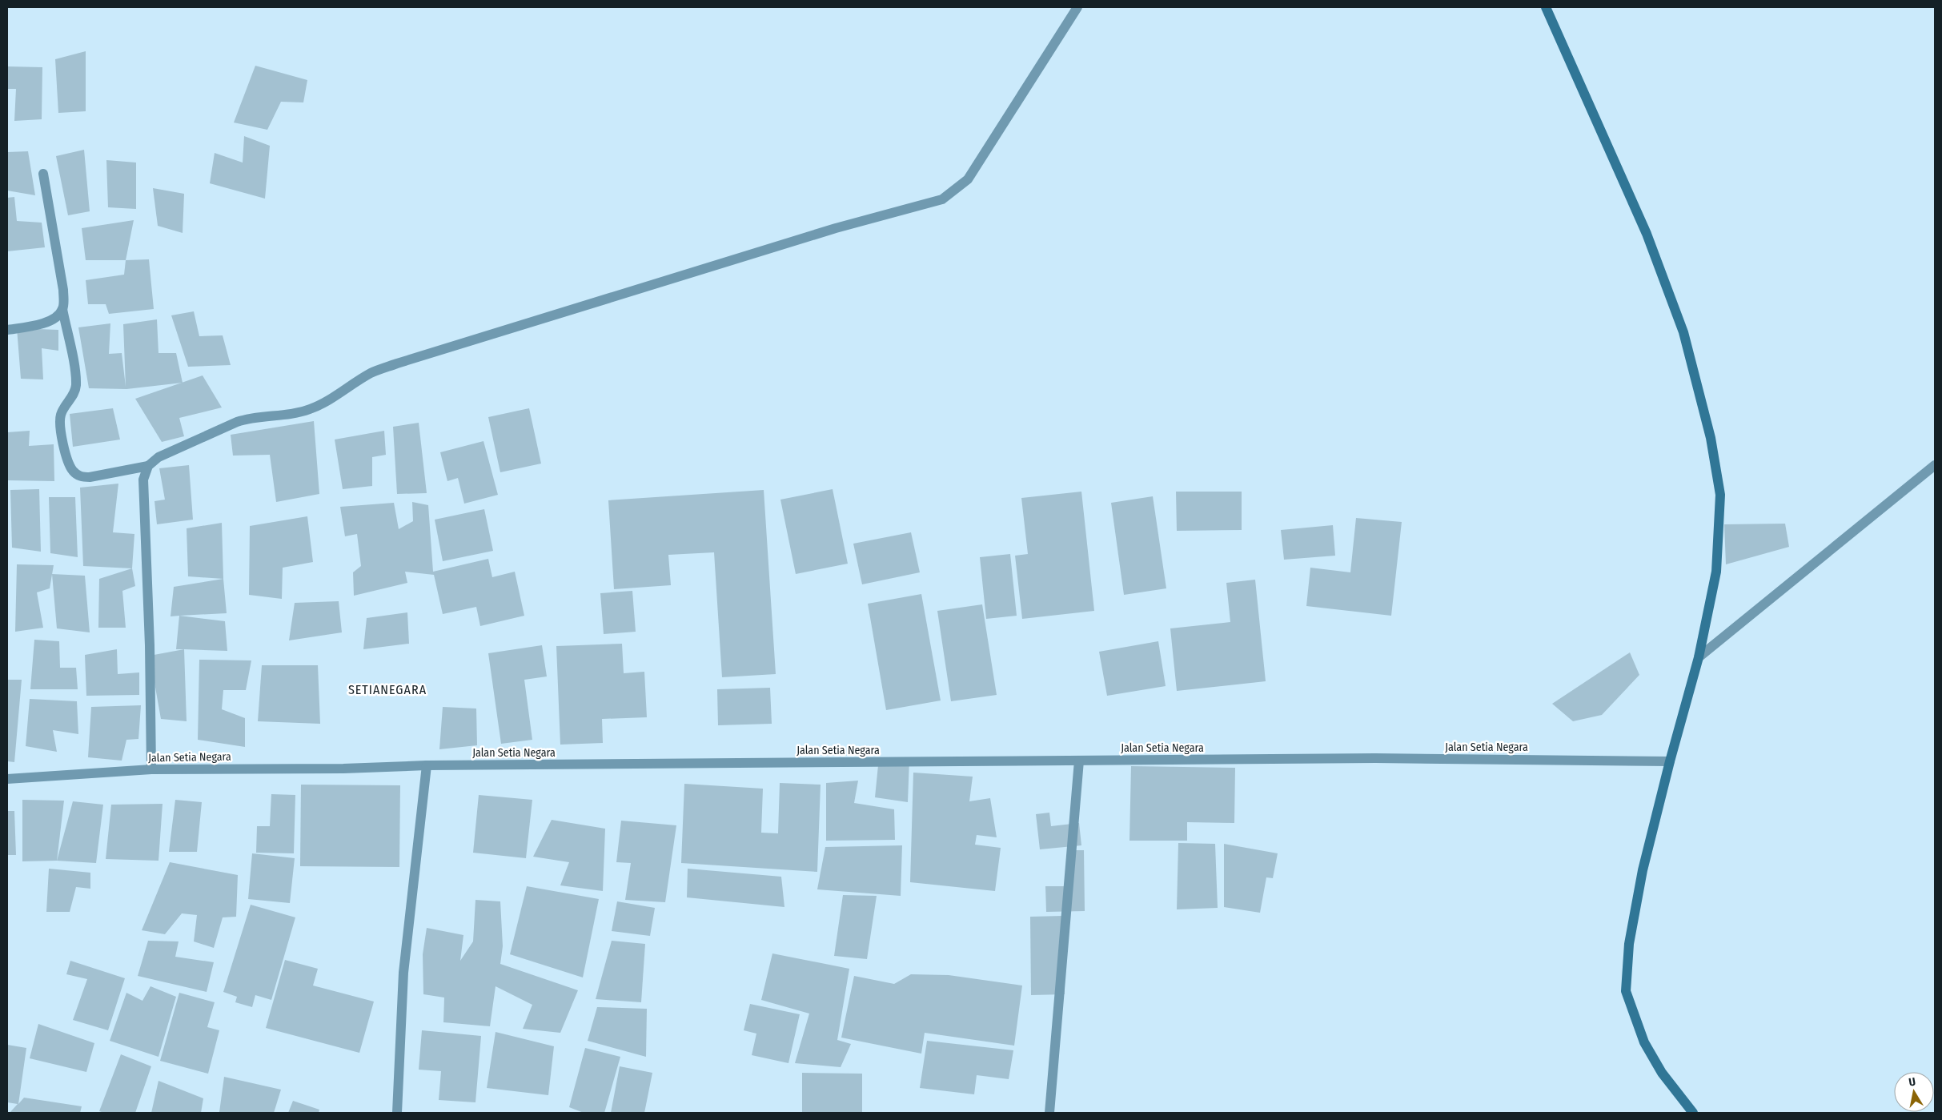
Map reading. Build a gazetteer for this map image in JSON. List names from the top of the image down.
{
  "streets": {
    "street": ["Jalan Setia Negara"]
  },
  "districts": ["SETIANEGARA"],
  "north": "top"
}
